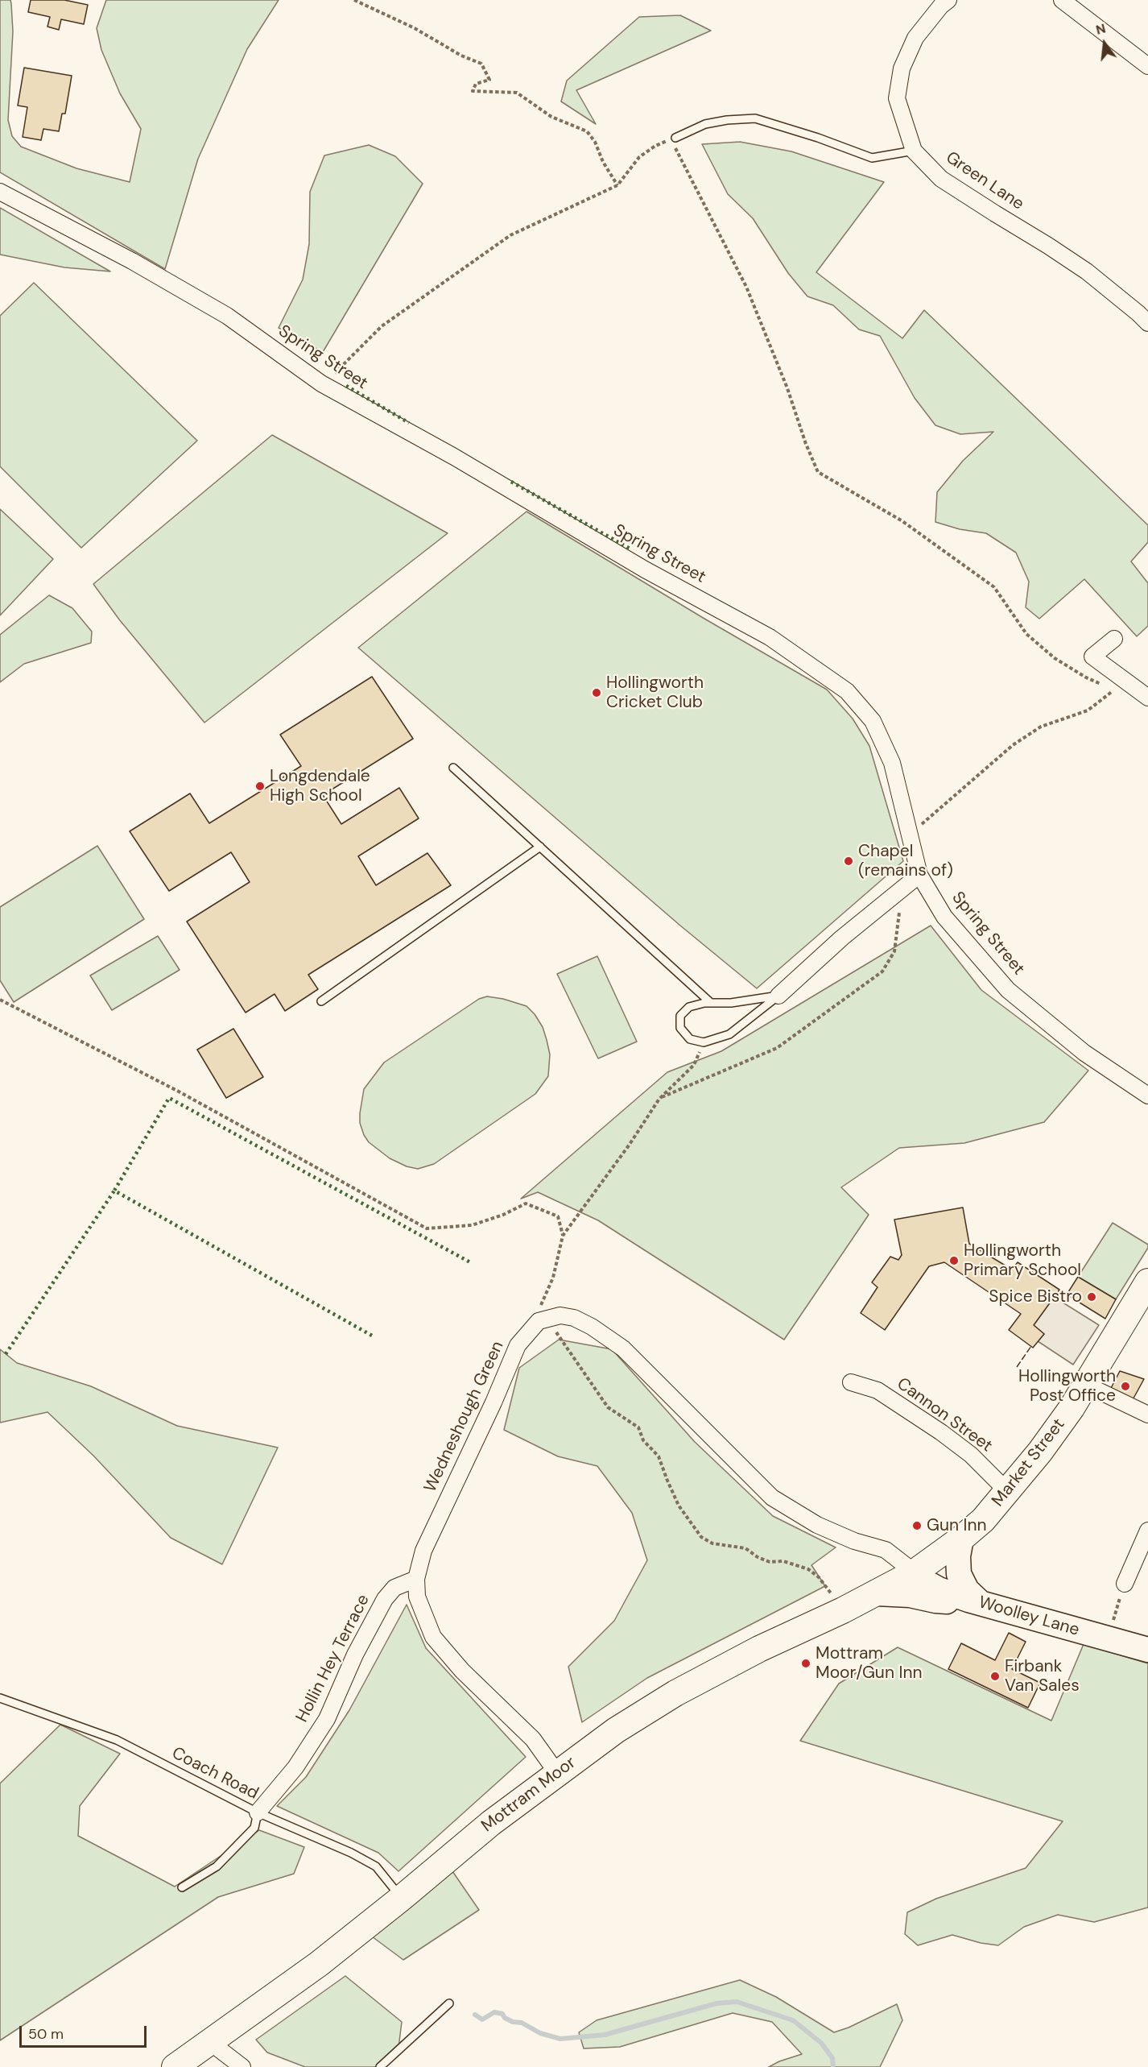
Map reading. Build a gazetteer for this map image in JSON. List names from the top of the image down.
{
  "streets": {
    "highway": ["Market Street", "Mottram Moor"],
    "main road": ["Woolley Lane"],
    "street": [
      "Green Lane",
      "Spring Street",
      "Cannon Street",
      "Wedneshough Green",
      "Hollin Hey Terrace"
    ],
    "lane": ["Coach Road"]
  },
  "crossings": [
    ["Cannon Street", "Market Street"],
    ["Wedneshough Green", "Hollin Hey Terrace"],
    ["Wedneshough Green", "Mottram Moor"],
    ["Market Street", "Woolley Lane"],
    ["Market Street", "Mottram Moor"],
    ["Woolley Lane", "Mottram Moor"],
    ["Hollin Hey Terrace", "Coach Road"],
    ["Coach Road", "Mottram Moor"]
  ],
  "places": [
    "Hollingworth Cricket Club",
    "Longdendale High School",
    "Chapel (remains of)",
    "Hollingworth Primary School",
    "Spice Bistro",
    "Hollingworth Post Office",
    "Gun Inn",
    "Mottram Moor/Gun Inn",
    "Firbank Van Sales"
  ],
  "scale_bar": "50 m",
  "north": "top"
}
